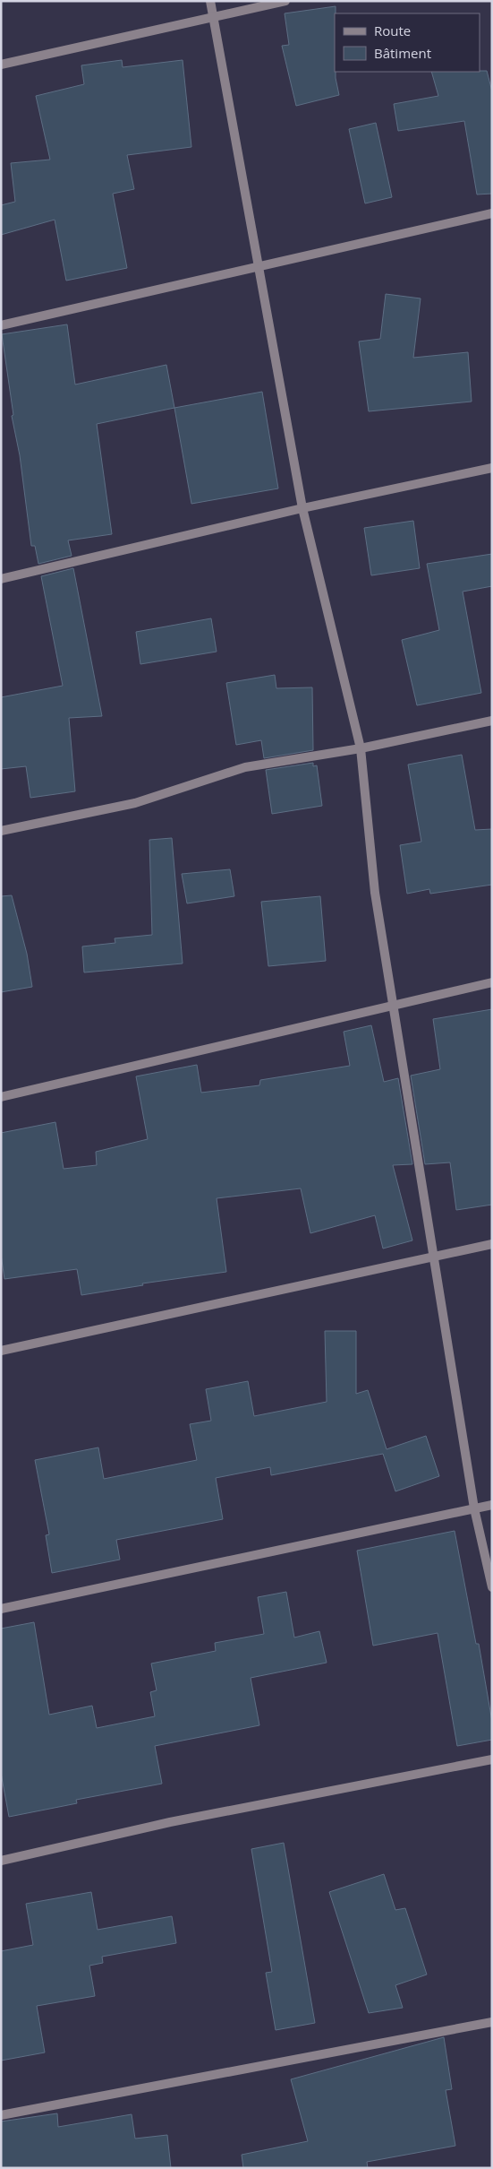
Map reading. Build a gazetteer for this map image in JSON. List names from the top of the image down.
{
  "legend": ["Route", "Bâtiment"]
}
